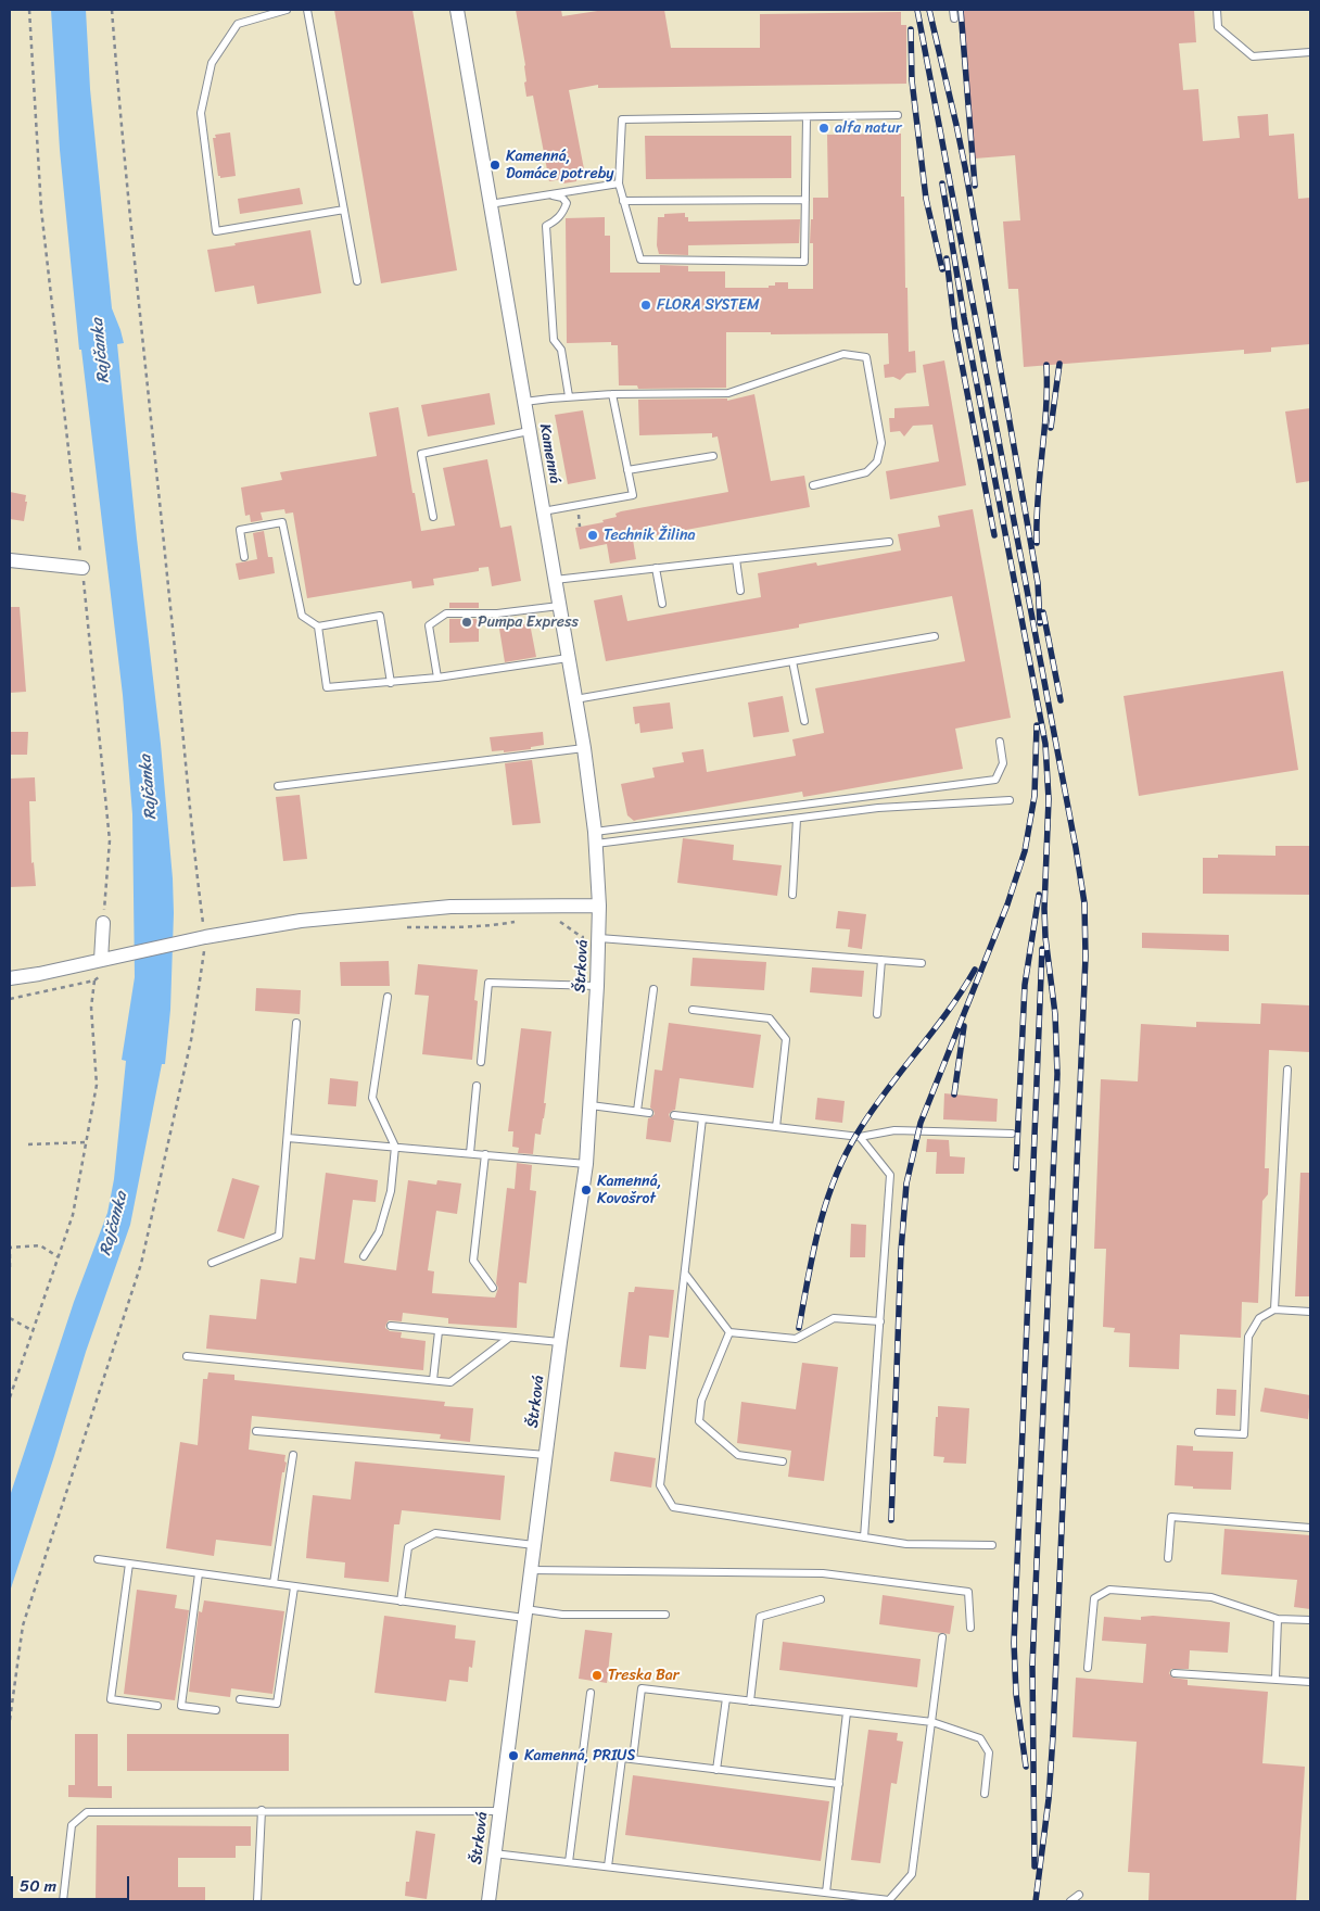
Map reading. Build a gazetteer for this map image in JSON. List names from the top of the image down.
{
  "streets": {
    "street": ["Kamenná", "Štrková"]
  },
  "crossings": [
    ["Kamenná", "Štrková"]
  ],
  "water": ["Rajčanka"],
  "places": [
    "alfa natur",
    "Kamenná, Domáce potreby",
    "FLORA SYSTEM",
    "Technik Žilina",
    "Pumpa Express",
    "Kamenná, Kovošrot",
    "Treska Bar",
    "Kamenná, PRIUS"
  ],
  "scale_bar": "50 m"
}
